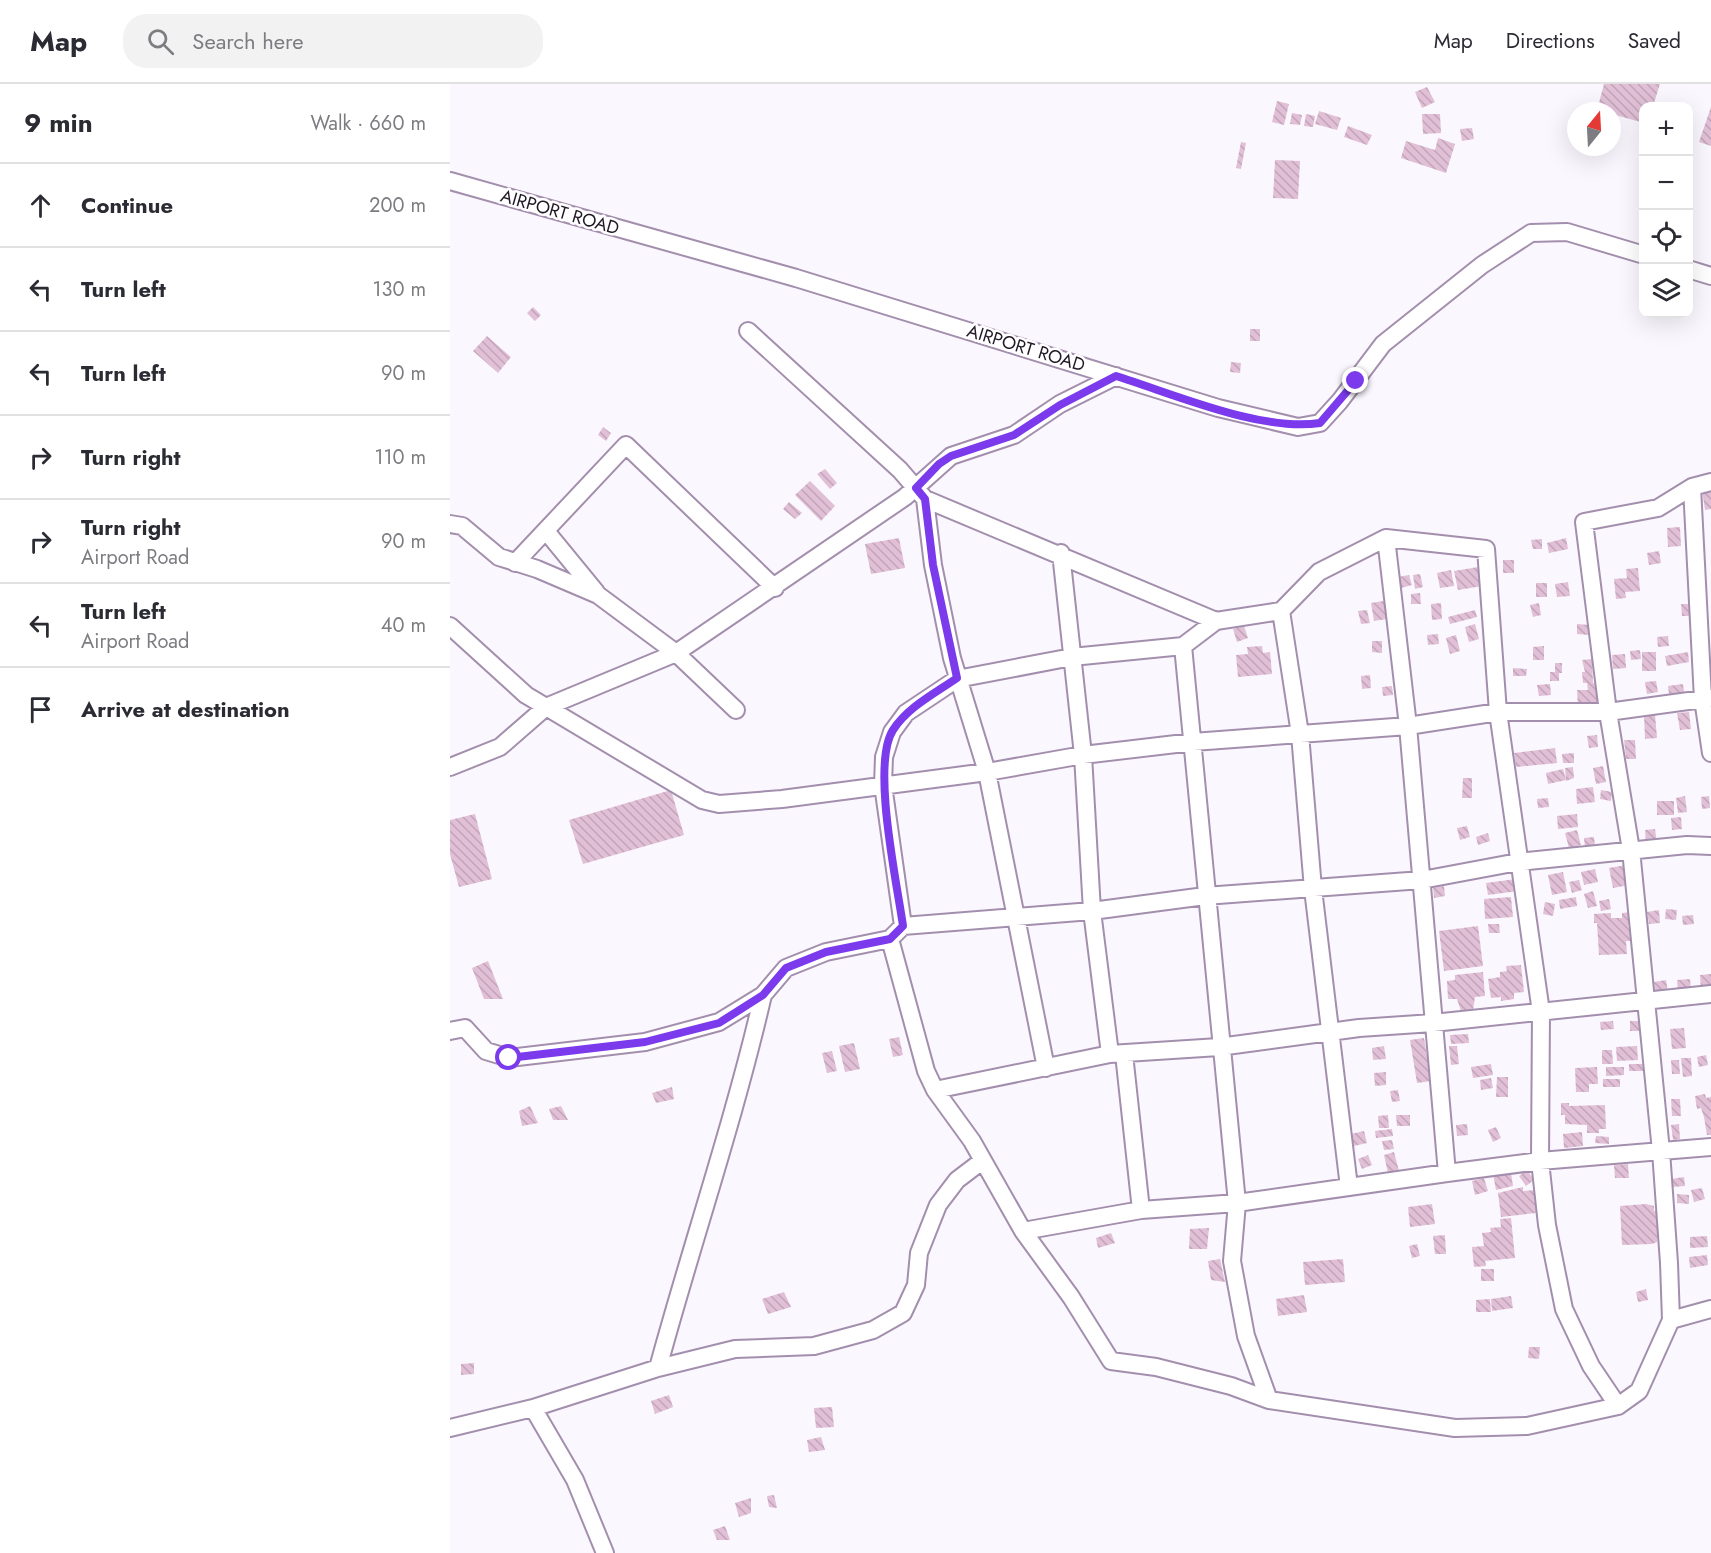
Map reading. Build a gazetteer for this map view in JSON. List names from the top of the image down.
{
  "streets": {
    "street": ["AIRPORT ROAD"]
  },
  "north": "top",
  "page": {
    "header": "Map",
    "search": "Search here",
    "nav": ["Map", "Directions", "Saved"],
    "heading": ["9 min", "Walk · 660 m"],
    "map_buttons": ["+", "−"],
    "list": [
      ["Continue", "200 m"],
      ["Turn left", "130 m"],
      ["Turn left", "90 m"],
      ["Turn right", "110 m"],
      ["Turn right", "Airport Road", "90 m"],
      ["Turn left", "Airport Road", "40 m"],
      "Arrive at destination"
    ]
  }
}
